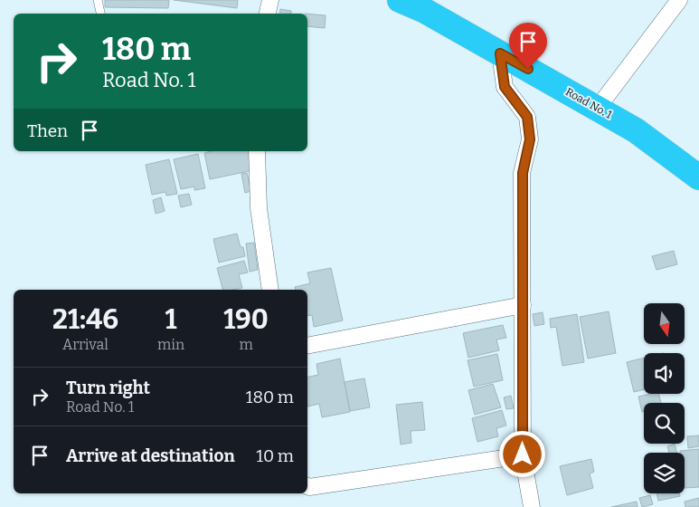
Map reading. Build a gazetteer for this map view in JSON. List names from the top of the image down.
{
  "streets": {
    "highway": ["Road No. 1"]
  },
  "north": "bottom",
  "page": {
    "turn": ["180 m", "Road No. 1"],
    "then": "Then",
    "eta": [
      "21:46",
      "Arrival",
      "1",
      "min",
      "190",
      "m"
    ],
    "list": [
      {
        "name": "Turn right",
        "note": "Road No. 1",
        "value": "180 m"
      },
      {
        "name": "Arrive at destination",
        "value": "10 m"
      }
    ]
  }
}
